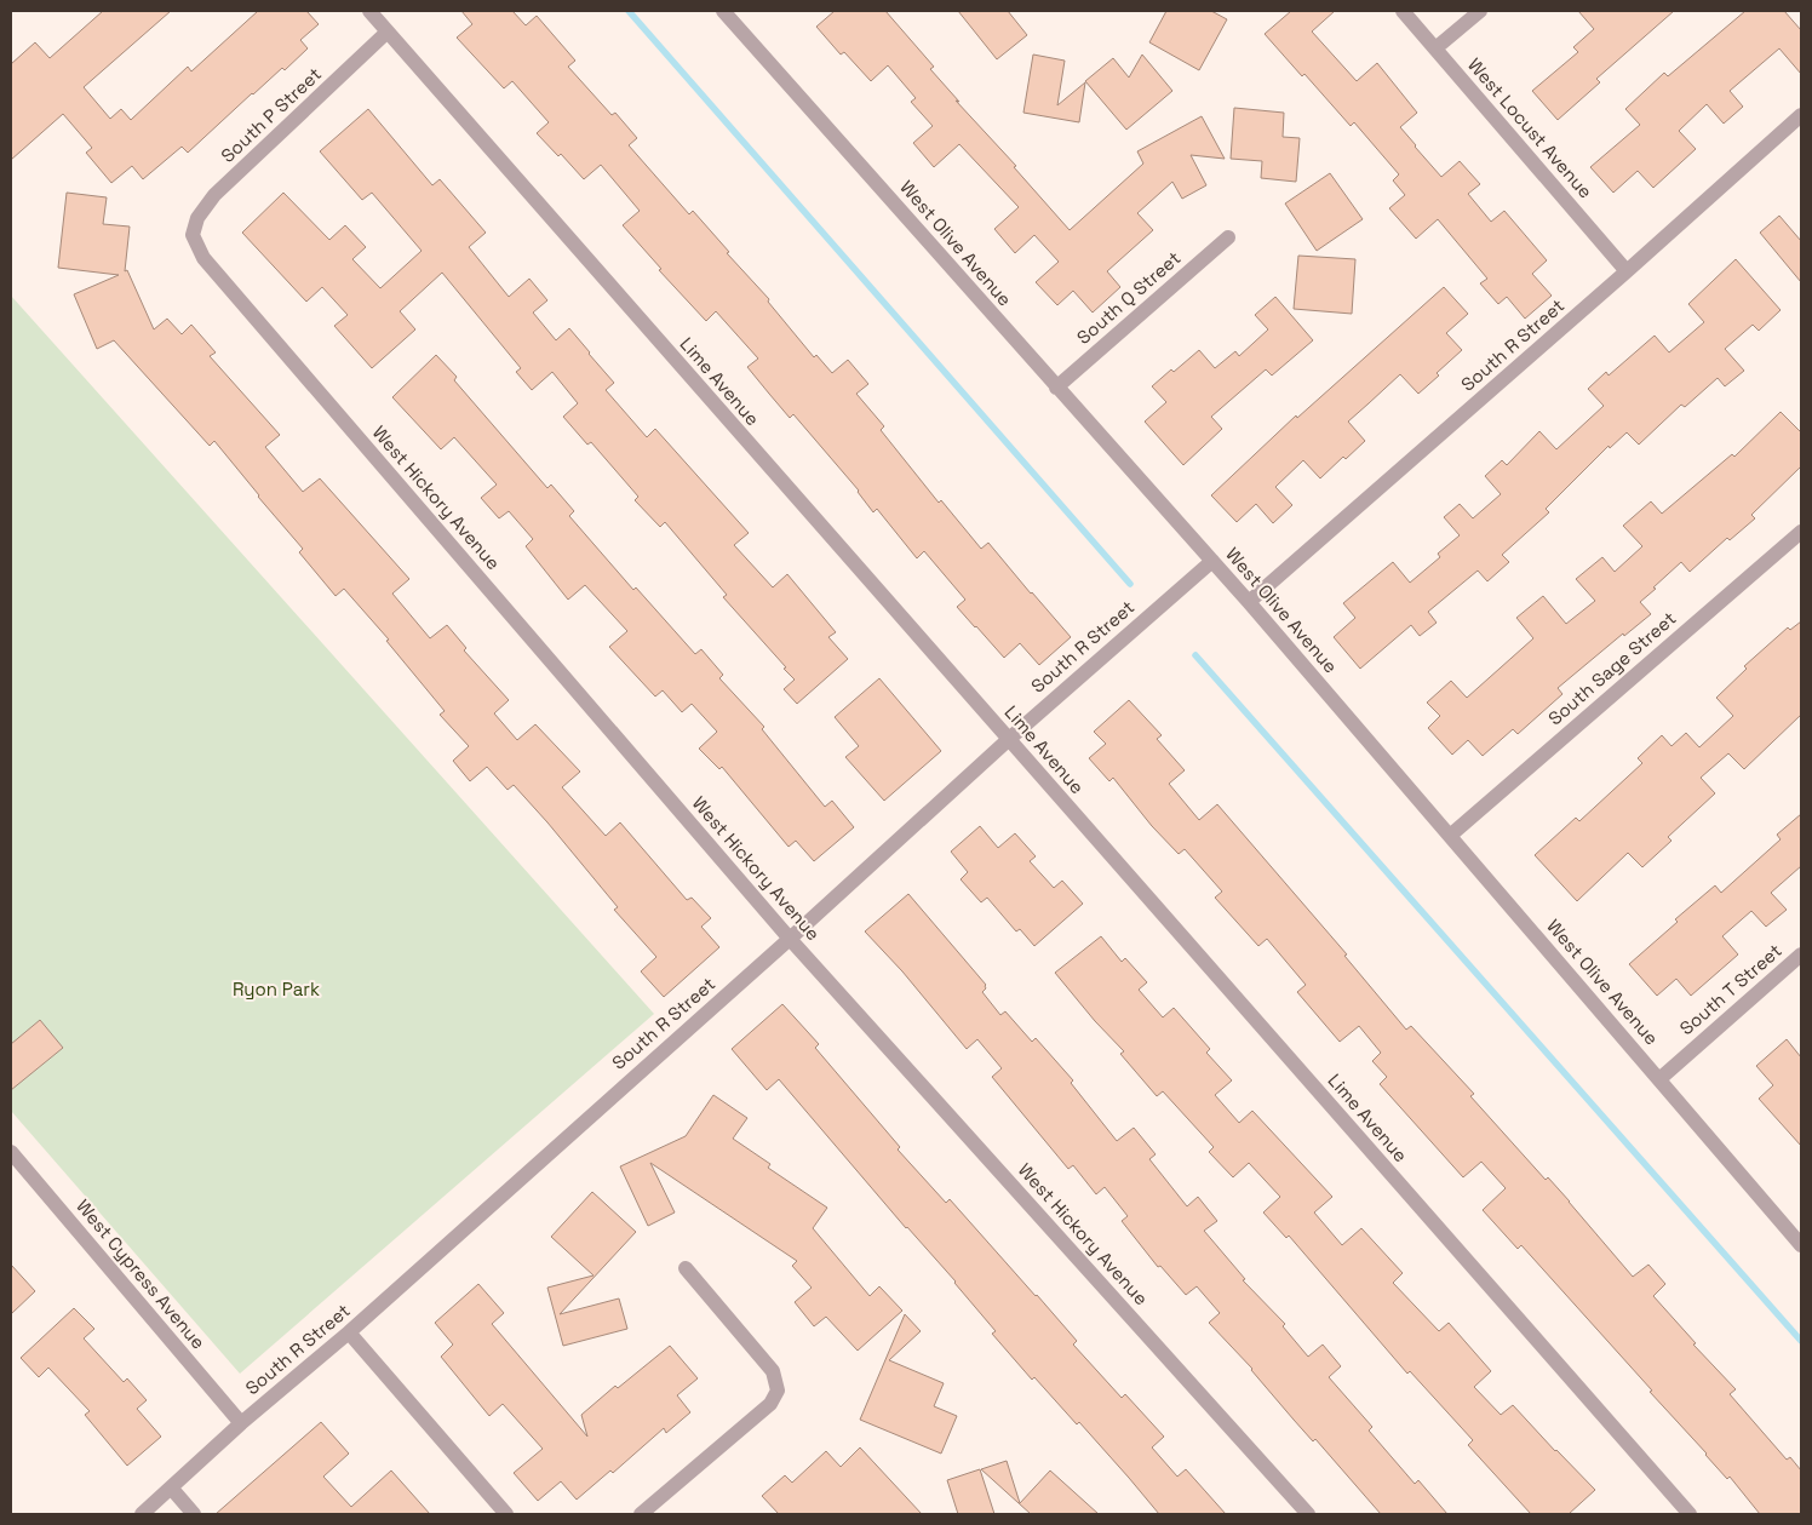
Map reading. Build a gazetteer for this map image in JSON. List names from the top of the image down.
{
  "streets": {
    "street": [
      "South P Street",
      "West Locust Avenue",
      "West Olive Avenue",
      "South Q Street",
      "South R Street",
      "Lime Avenue",
      "West Hickory Avenue",
      "South Sage Street",
      "South T Street",
      "West Cypress Avenue"
    ]
  },
  "crossings": [
    ["South P Street", "Lime Avenue"],
    ["South P Street", "West Hickory Avenue"],
    ["West Locust Avenue", "South R Street"],
    ["West Olive Avenue", "South Q Street"],
    ["West Olive Avenue", "South R Street"],
    ["West Olive Avenue", "South Sage Street"],
    ["West Olive Avenue", "South T Street"],
    ["South R Street", "Lime Avenue"],
    ["South R Street", "West Hickory Avenue"],
    ["South R Street", "West Cypress Avenue"]
  ],
  "parks": ["Ryon Park"]
}
